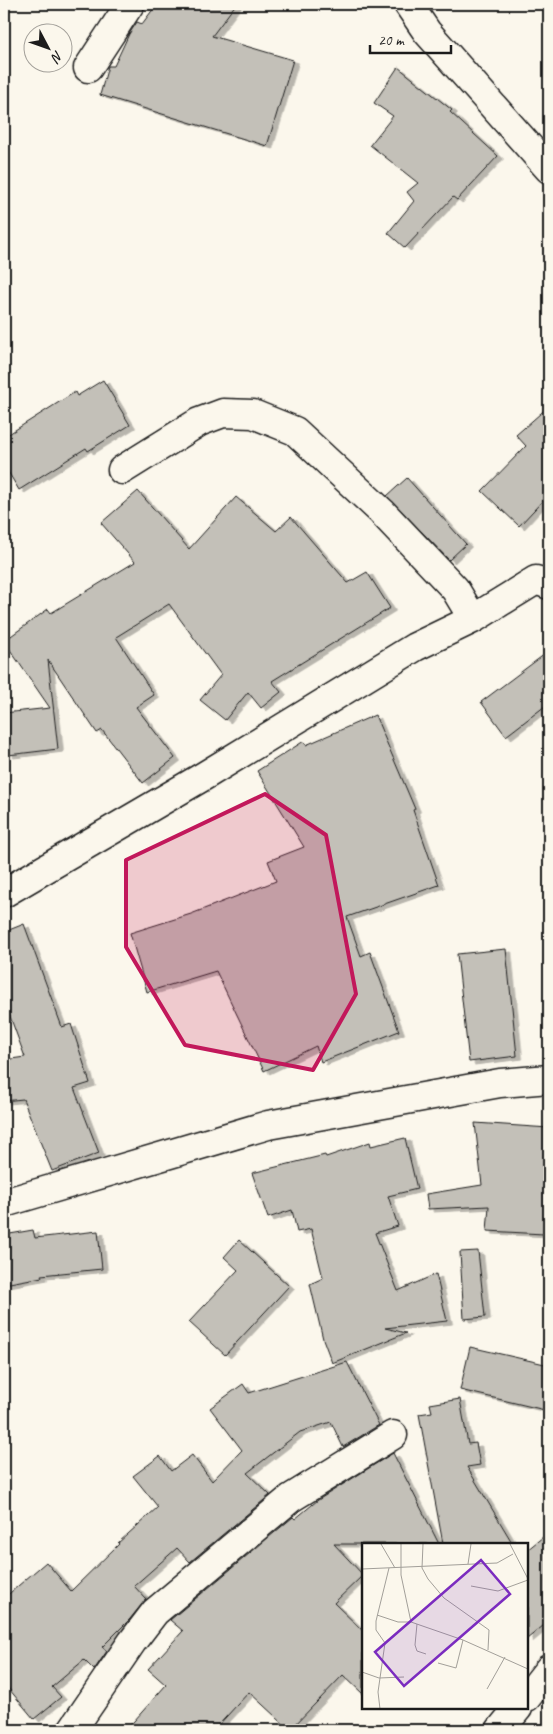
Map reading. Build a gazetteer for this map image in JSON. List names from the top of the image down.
{
  "scale_bar": "20 m",
  "north": "bottom right"
}
